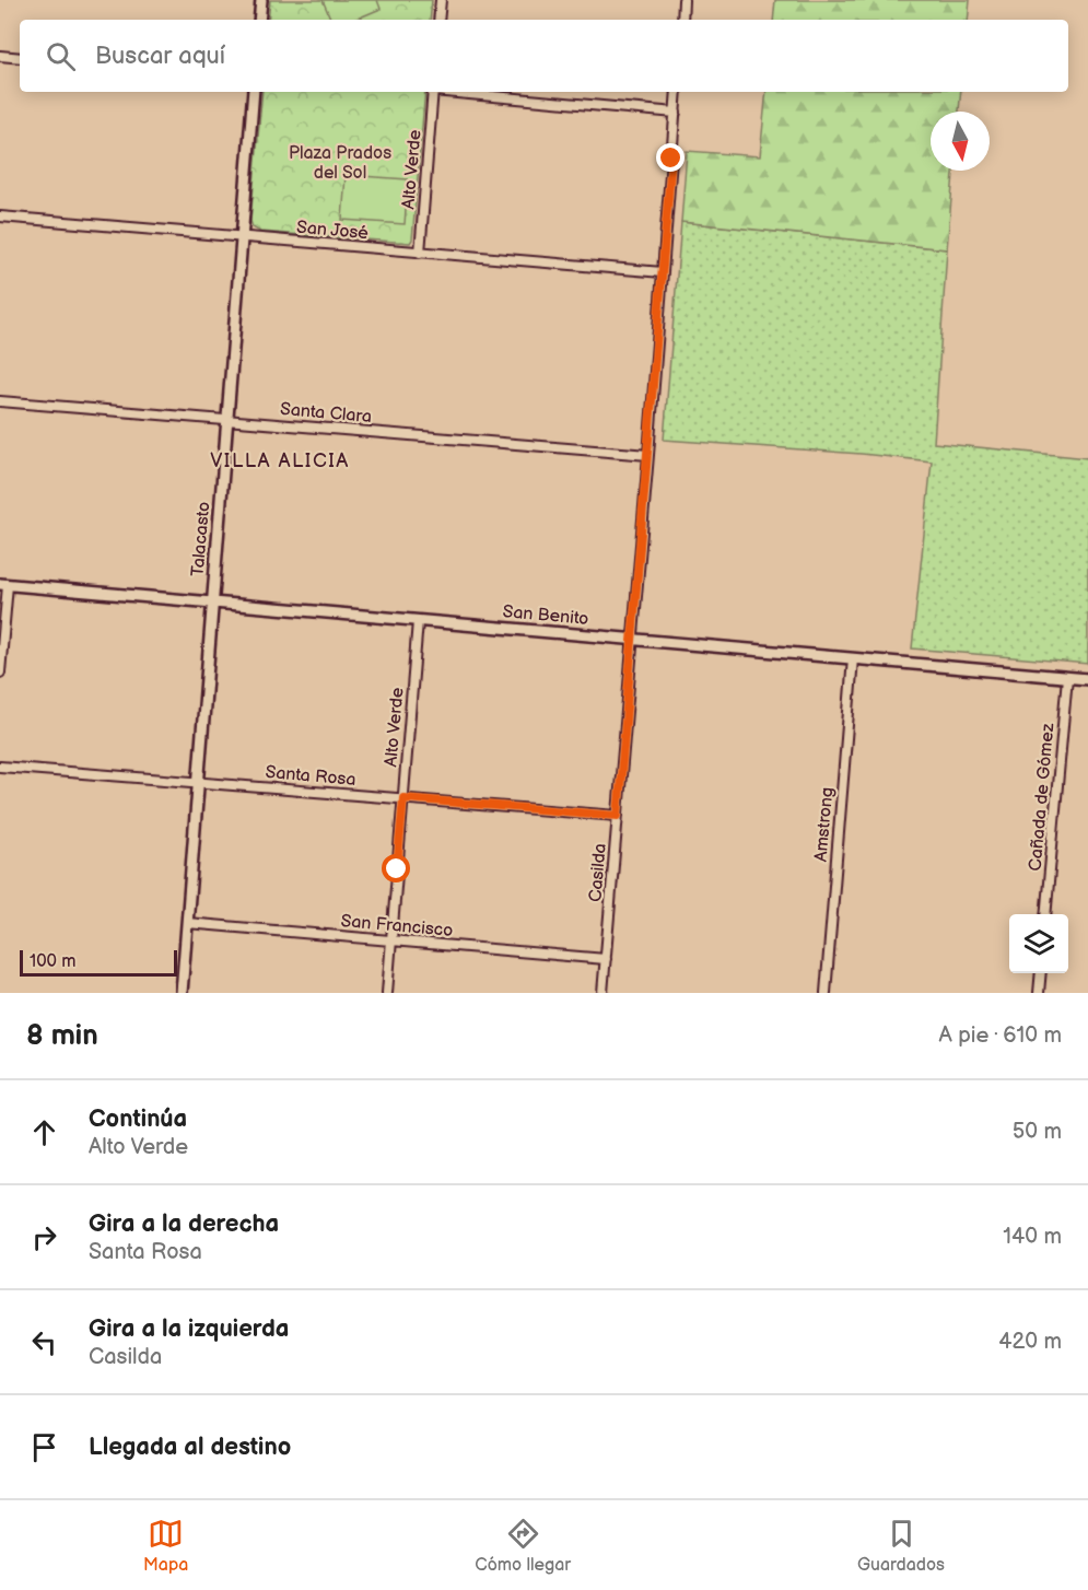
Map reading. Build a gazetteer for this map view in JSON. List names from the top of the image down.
{
  "streets": {
    "street": [
      "Alto Verde",
      "San José",
      "Santa Clara",
      "Talacasto",
      "San Benito",
      "Santa Rosa",
      "Cañada de Gómez",
      "Amstrong",
      "Casilda",
      "San Francisco"
    ]
  },
  "crossings": [
    ["Alto Verde", "San José"],
    ["Alto Verde", "San Benito"],
    ["Alto Verde", "Santa Rosa"],
    ["Alto Verde", "San Francisco"],
    ["San José", "Talacasto"],
    ["San José", "Casilda"],
    ["Santa Clara", "Talacasto"],
    ["Santa Clara", "Casilda"],
    ["Talacasto", "San Benito"],
    ["Talacasto", "Santa Rosa"],
    ["Talacasto", "San Francisco"],
    ["San Benito", "Cañada de Gómez"],
    ["San Benito", "Amstrong"],
    ["San Benito", "Casilda"],
    ["Santa Rosa", "Casilda"],
    ["Casilda", "San Francisco"]
  ],
  "districts": ["VILLA ALICIA"],
  "parks": ["Plaza Prados del Sol"],
  "scale_bar": "100 m",
  "north": "bottom",
  "page": {
    "search": "Buscar aquí",
    "scale": "100 m",
    "heading": ["8 min", "A pie · 610 m"],
    "list": [
      ["Continúa", "Alto Verde", "50 m"],
      ["Gira a la derecha", "Santa Rosa", "140 m"],
      ["Gira a la izquierda", "Casilda", "420 m"],
      "Llegada al destino"
    ],
    "nav": ["Mapa", "Cómo llegar", "Guardados"]
  }
}
